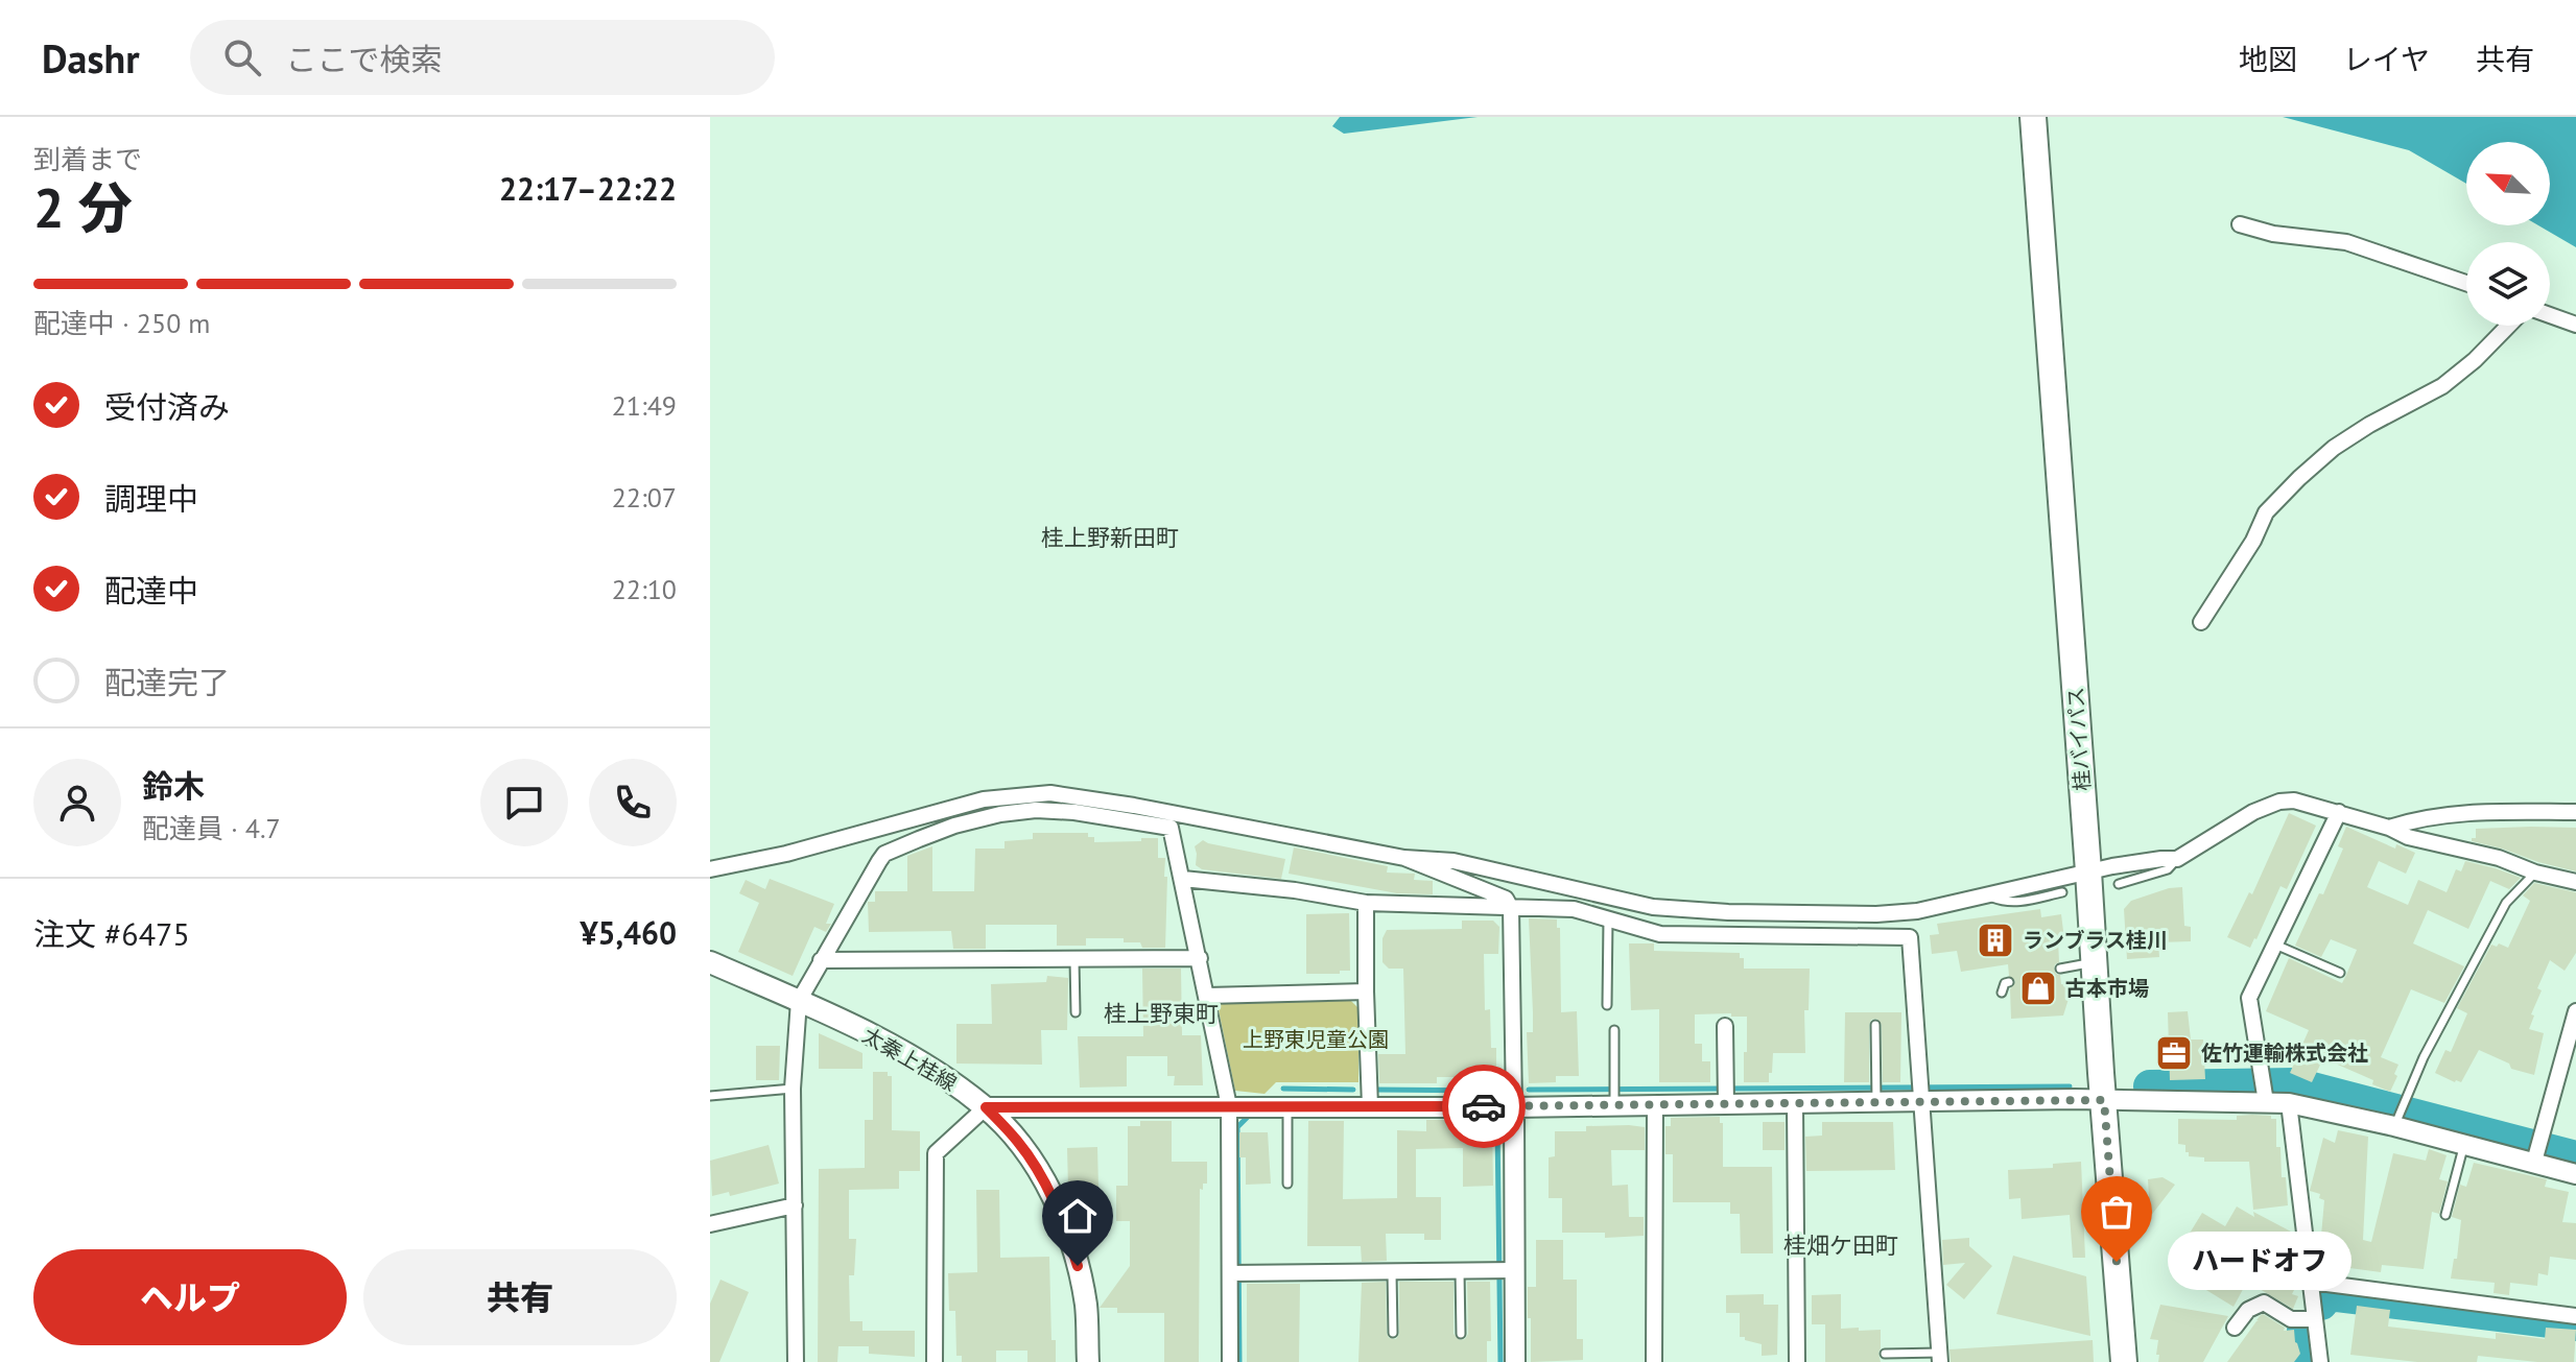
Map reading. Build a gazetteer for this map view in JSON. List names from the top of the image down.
{
  "streets": {
    "highway": ["桂バイパス"],
    "main road": ["太秦上桂線"]
  },
  "districts": ["桂上野新田町", "桂上野東町", "桂畑ケ田町"],
  "parks": ["上野東児童公園"],
  "places": {
    "building": ["ランブラス桂川"],
    "shop": ["古本市場"],
    "office": ["佐竹運輸株式会社"],
    "other": ["ハードオフ"]
  },
  "north": "top left",
  "page": {
    "header": "Dashr",
    "search": "ここで検索",
    "nav": ["地図", "レイヤ", "共有"],
    "heading": ["2 分", "到着まで", "22:17–22:22"],
    "panel": [
      "鈴木",
      "配達員 · 4.7",
      "注文 #6475",
      "¥5,460"
    ],
    "bar": "配達中 · 250 m",
    "list": [
      ["受付済み", "21:49"],
      ["調理中", "22:07"],
      ["配達中", "22:10"],
      "配達完了"
    ],
    "bubble": "ハードオフ",
    "buttons": ["ヘルプ", "共有"]
  }
}
